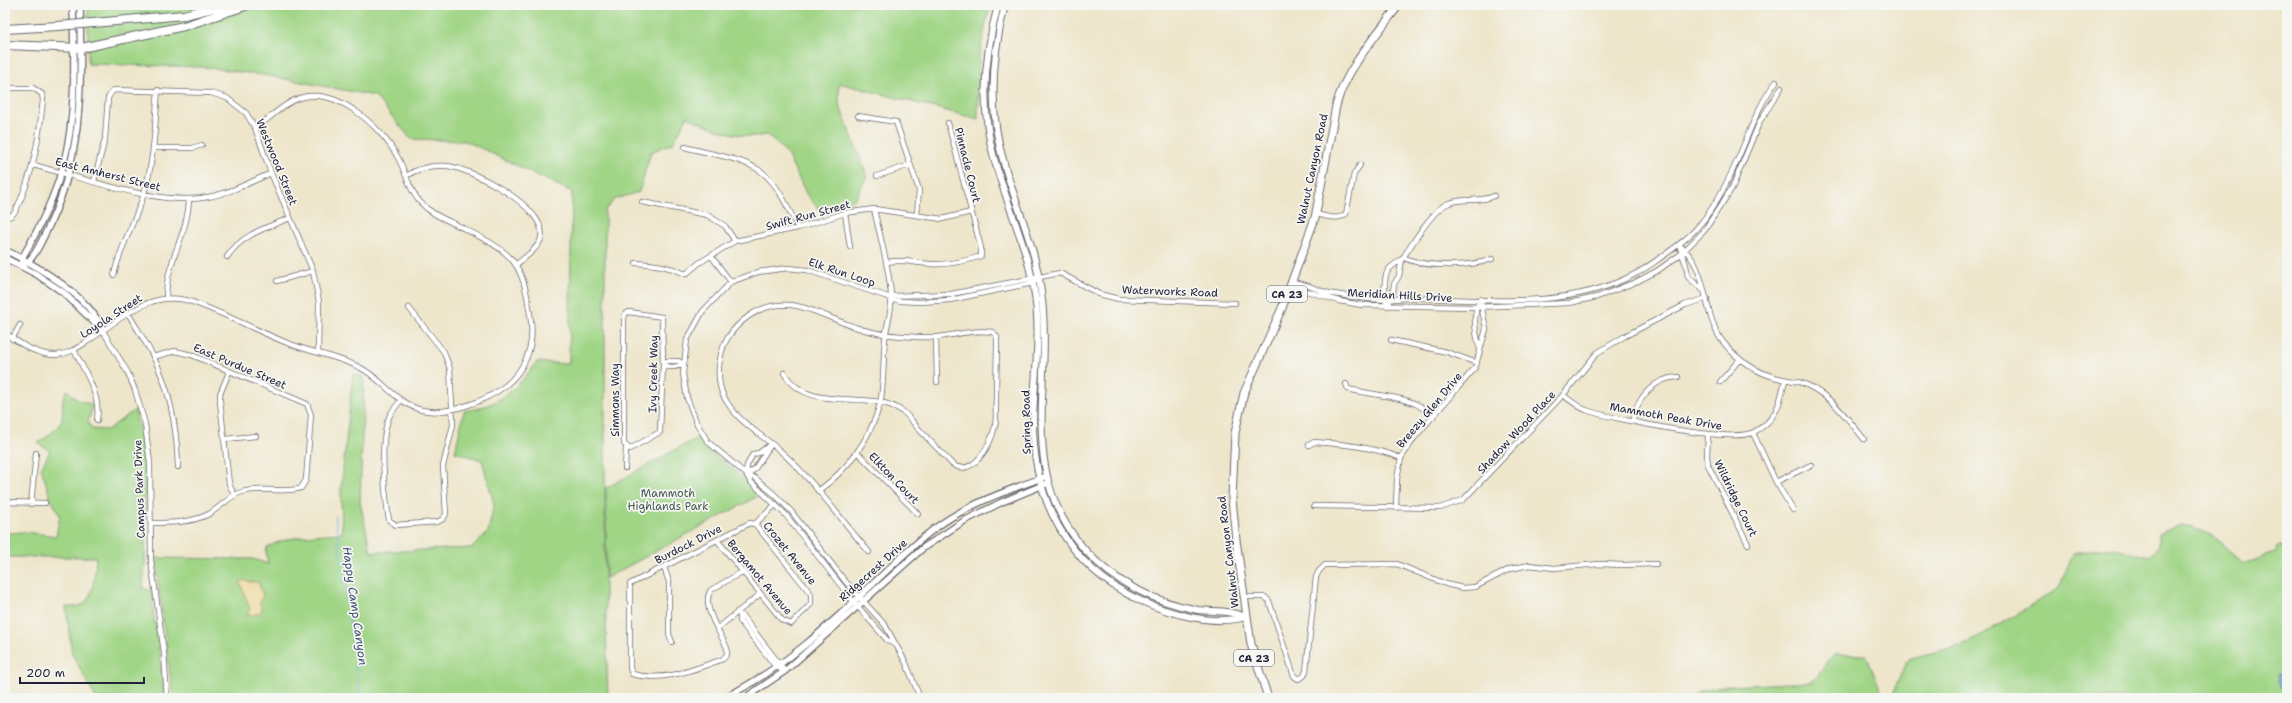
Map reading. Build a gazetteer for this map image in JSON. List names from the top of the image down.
{
  "streets": {
    "main road": ["Walnut Canyon Road", "CA 23", "Spring Road"],
    "street": [
      "Westwood Street",
      "Pinnacle Court",
      "East Amherst Street",
      "Swift Run Street",
      "Elk Run Loop",
      "Waterworks Road",
      "Meridian Hills Drive",
      "Loyola Street",
      "East Purdue Street",
      "Ivy Creek Way",
      "Simmons Way",
      "Breezy Glen Drive",
      "Mammoth Peak Drive",
      "Shadow Wood Place",
      "Elkton Court",
      "Campus Park Drive",
      "Wildridge Court",
      "Burdock Drive",
      "Crozet Avenue",
      "Ridgecrest Drive",
      "Bergamot Avenue"
    ]
  },
  "crossings": [
    ["Westwood Street", "East Amherst Street"],
    ["Westwood Street", "Loyola Street"],
    ["Pinnacle Court", "Swift Run Street"],
    ["Walnut Canyon Road", "Meridian Hills Drive"],
    ["Walnut Canyon Road", "Spring Road"],
    ["Elk Run Loop", "Waterworks Road"],
    ["Elk Run Loop", "Spring Road"],
    ["Elk Run Loop", "Ridgecrest Drive"],
    ["Waterworks Road", "Spring Road"],
    ["Meridian Hills Drive", "Breezy Glen Drive"],
    ["Loyola Street", "Campus Park Drive"],
    ["Ivy Creek Way", "Simmons Way"],
    ["Breezy Glen Drive", "Shadow Wood Place"],
    ["Mammoth Peak Drive", "Shadow Wood Place"],
    ["Mammoth Peak Drive", "Wildridge Court"],
    ["Spring Road", "Ridgecrest Drive"],
    ["Burdock Drive", "Crozet Avenue"],
    ["Burdock Drive", "Bergamot Avenue"],
    ["Crozet Avenue", "Bergamot Avenue"]
  ],
  "water": ["Happy Camp Canyon"],
  "parks": ["Mammoth Highlands Park"],
  "scale_bar": "200 m"
}
